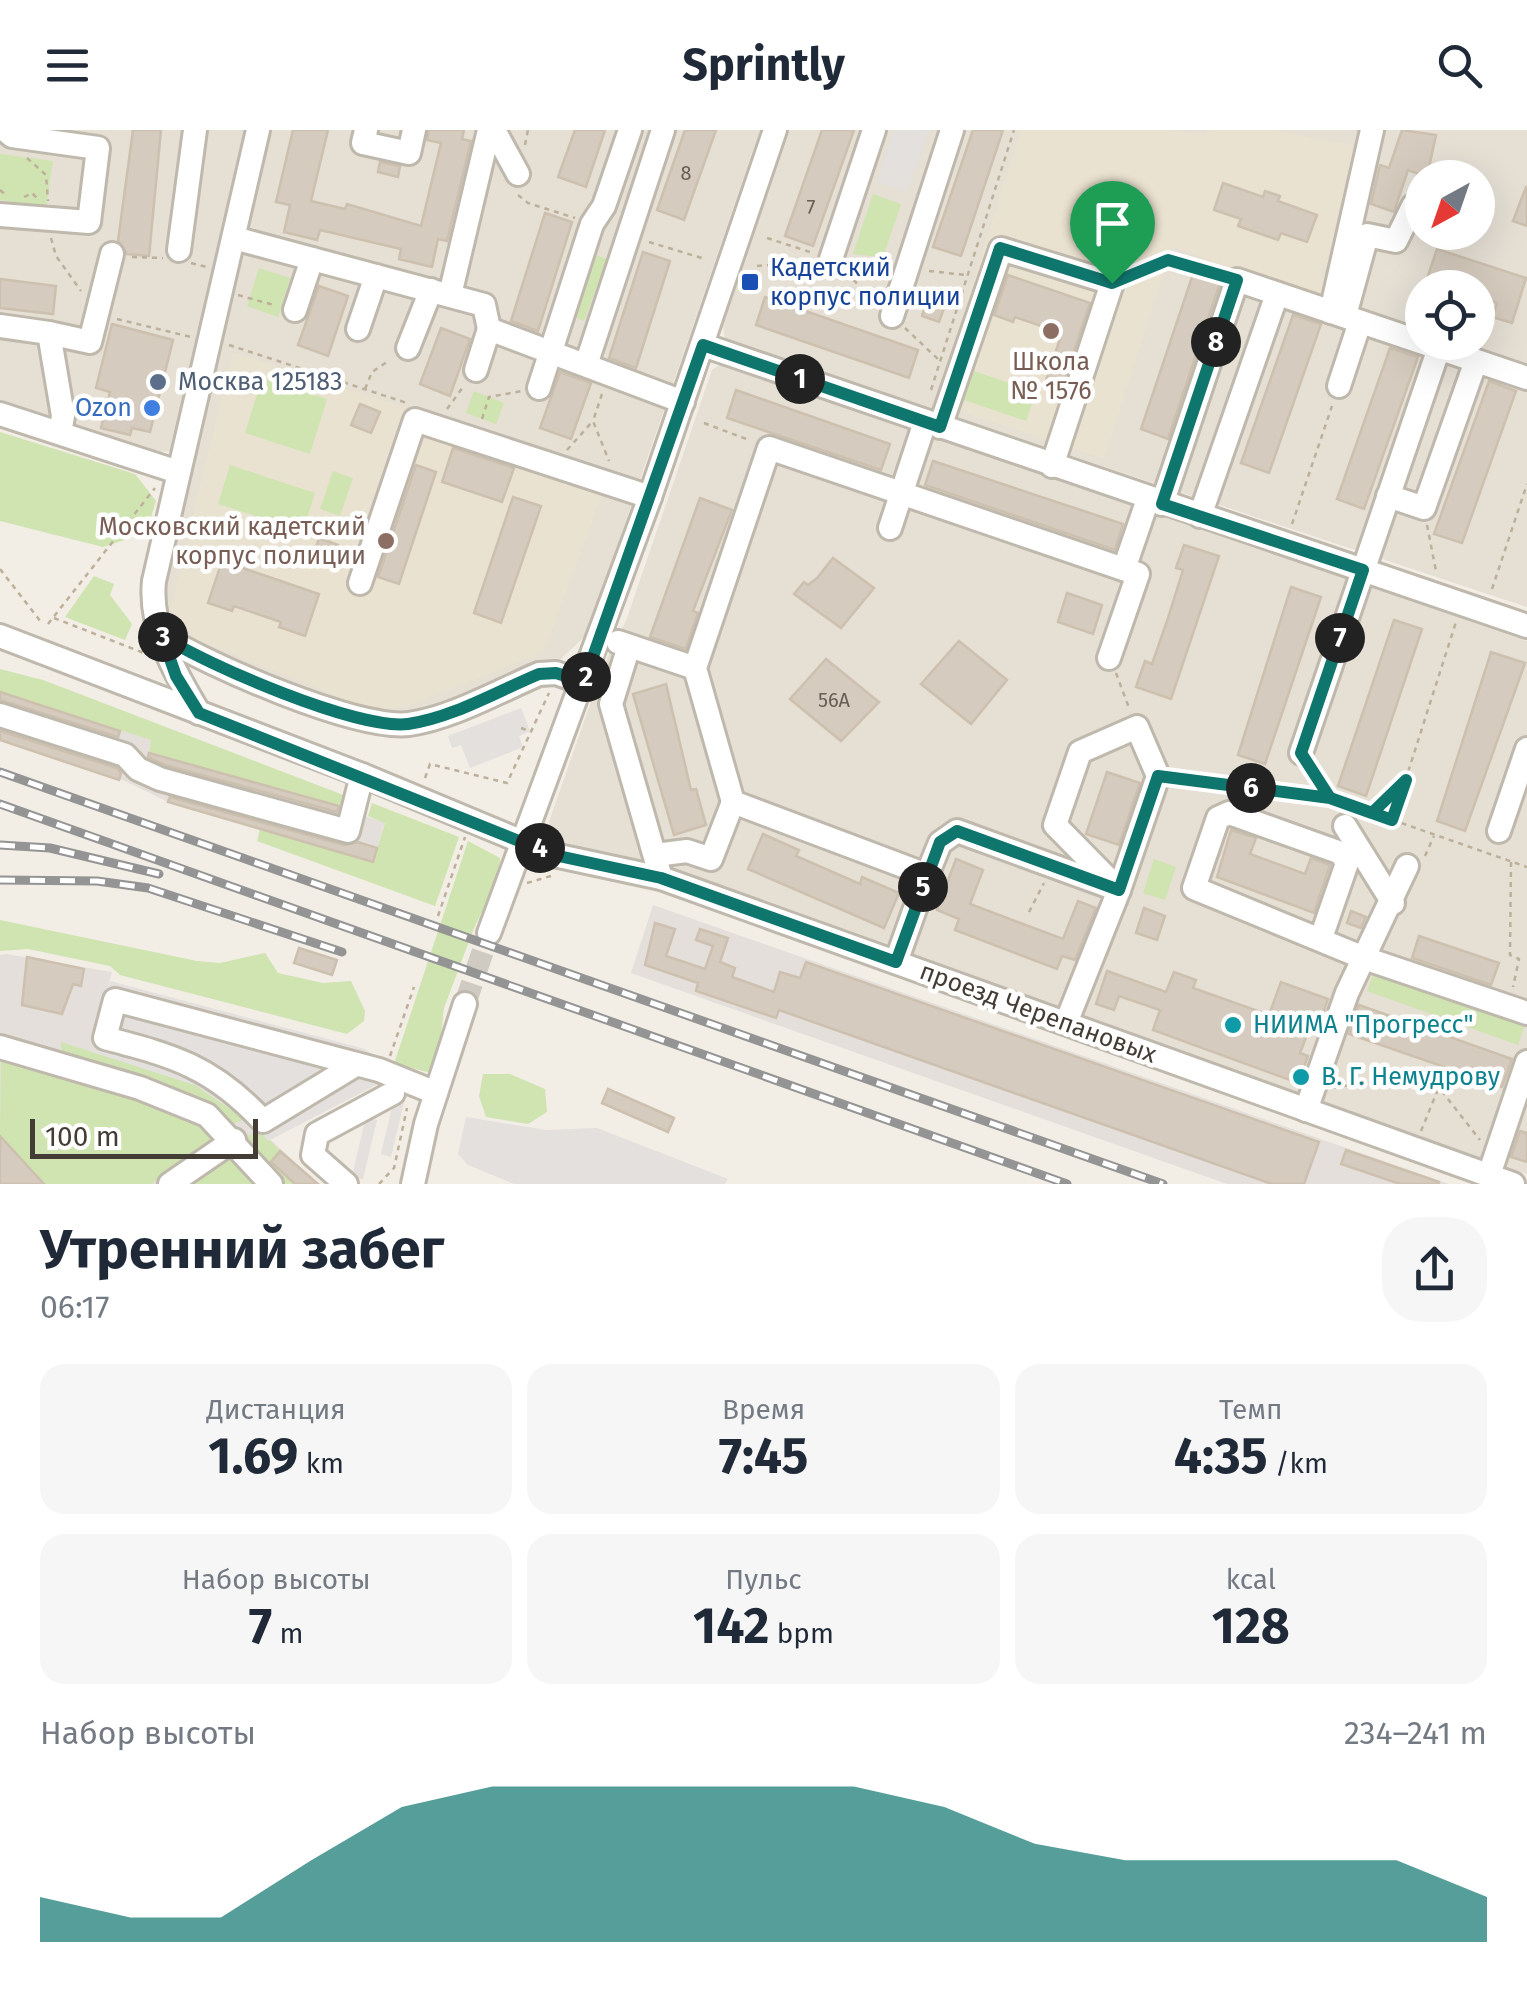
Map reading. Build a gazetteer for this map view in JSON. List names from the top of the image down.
{
  "streets": {
    "street": ["проезд Черепановых"]
  },
  "places": {
    "transit": ["Кадетский корпус полиции"],
    "other": [
      "Школа № 1576",
      "Москва 125183",
      "Ozon",
      "Московский кадетский корпус полиции",
      "НИИМА \"Прогресс\"",
      "В. Г. Немудрову"
    ]
  },
  "house_numbers": ["8", "7", "56А"],
  "scale_bar": "100 m",
  "north": "bottom left",
  "page": {
    "header": "Sprintly",
    "pins": [
      "8",
      "1",
      "3",
      "7",
      "2",
      "6",
      "4",
      "5"
    ],
    "scale": "100 m",
    "heading": ["Утренний забег", "06:17"],
    "stats": [
      ["Дистанция", "1.69 km"],
      ["Время", "7:45"],
      ["Темп", "4:35 /km"],
      ["Набор высоты", "7 m"],
      ["Пульс", "142 bpm"],
      ["kcal", "128"]
    ],
    "chart": ["Набор высоты", "234–241 m"]
  }
}
